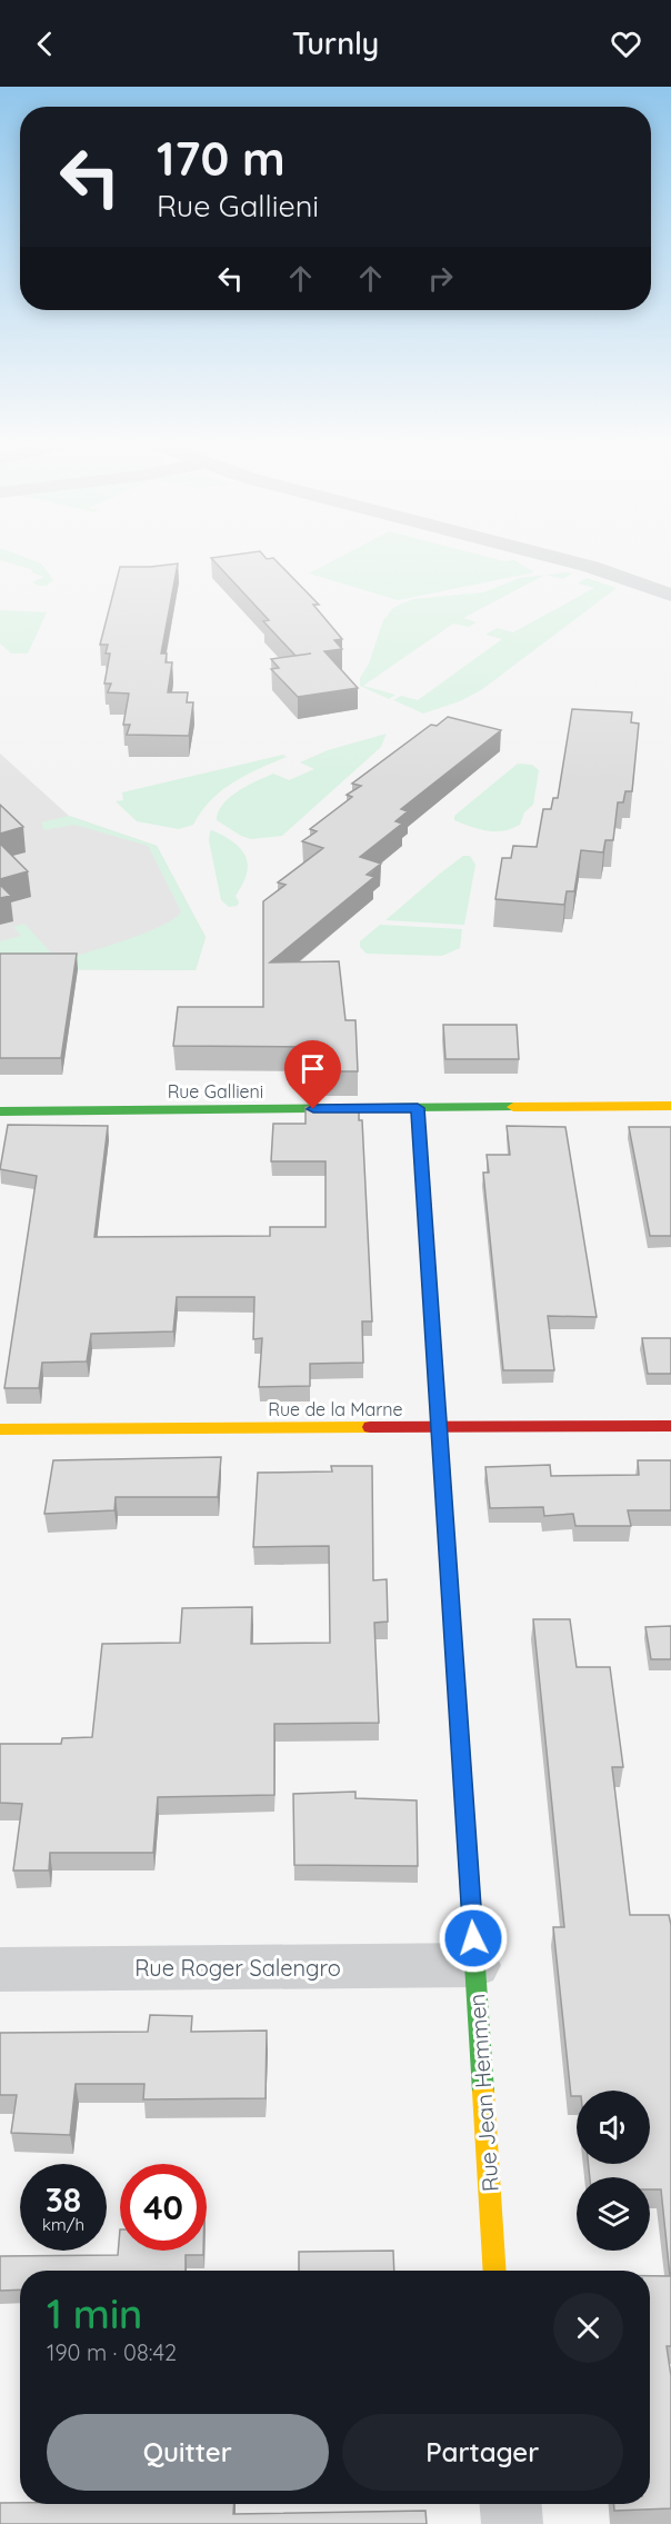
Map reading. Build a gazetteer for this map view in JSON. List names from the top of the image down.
{
  "streets": {
    "street": [
      "Rue Gallieni",
      "Rue de la Marne",
      "Rue Roger Salengro",
      "Rue Jean Hemmen"
    ]
  },
  "crossings": [
    ["Rue Gallieni", "Rue Jean Hemmen"],
    ["Rue de la Marne", "Rue Jean Hemmen"],
    ["Rue Roger Salengro", "Rue Jean Hemmen"]
  ],
  "page": {
    "header": "Turnly",
    "turn": ["170 m", "Rue Gallieni"],
    "speed": "38 km/h",
    "limit": "40",
    "heading": ["1 min", "190 m · 08:42"],
    "buttons": ["Quitter", "Partager"]
  }
}
